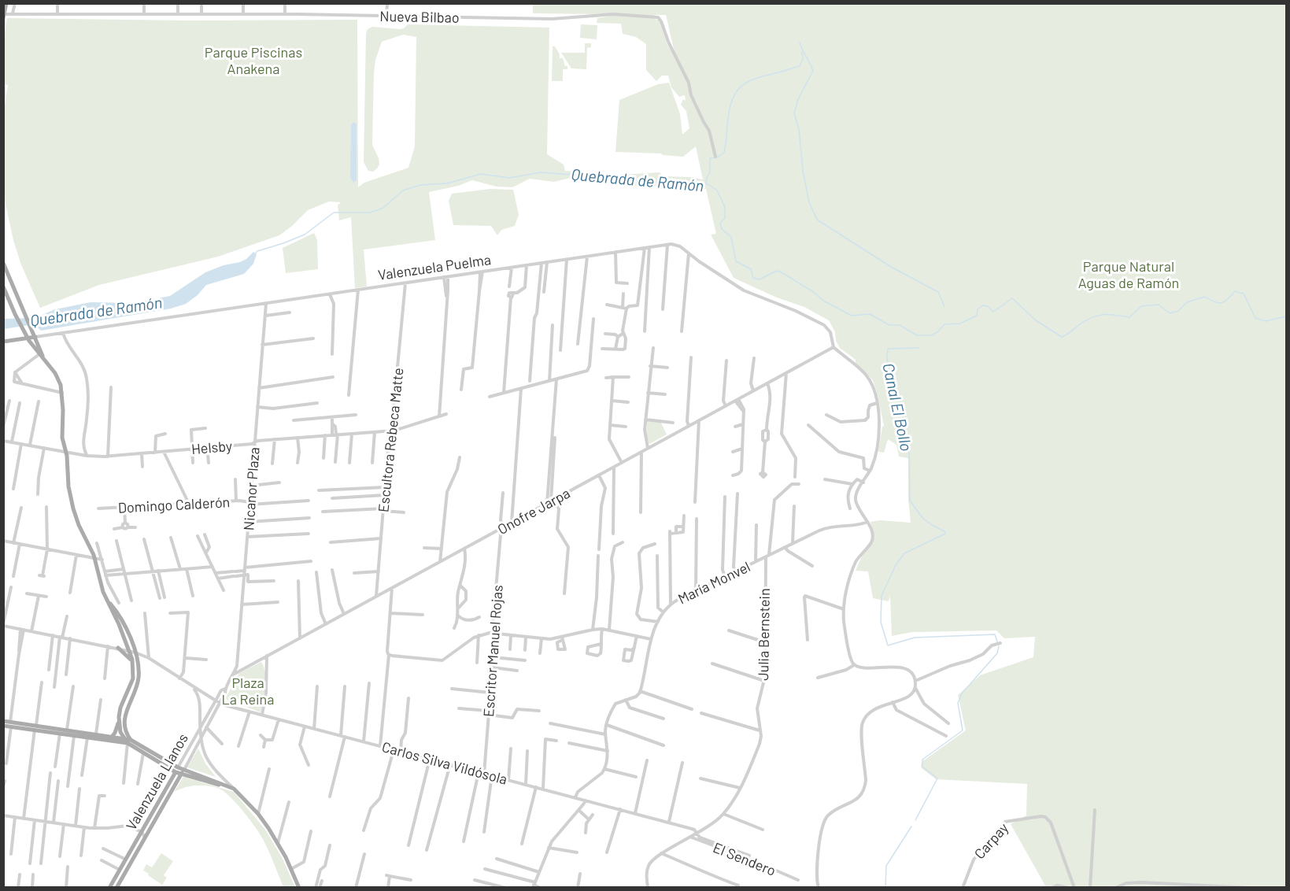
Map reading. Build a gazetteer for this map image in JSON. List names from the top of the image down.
{
  "streets": {
    "main road": ["Valenzuela Puelma", "Valenzuela Llanos"],
    "street": [
      "Nueva Bilbao",
      "Escultora Rebeca Matte",
      "Helsby",
      "Nicanor Plaza",
      "Domingo Calderón",
      "Onofre Jarpa",
      "María Monvel",
      "Julia Bernstein",
      "Escritor Manuel Rojas",
      "Carlos Silva Vildósola",
      "Carpay",
      "El Sendero"
    ]
  },
  "crossings": [
    ["Valenzuela Puelma", "Escultora Rebeca Matte"],
    ["Valenzuela Puelma", "Nicanor Plaza"],
    ["Valenzuela Puelma", "Onofre Jarpa"],
    ["Escultora Rebeca Matte", "Helsby"],
    ["Escultora Rebeca Matte", "Onofre Jarpa"],
    ["Helsby", "Nicanor Plaza"],
    ["Nicanor Plaza", "Domingo Calderón"],
    ["Nicanor Plaza", "Onofre Jarpa"],
    ["Nicanor Plaza", "Valenzuela Llanos"],
    ["Onofre Jarpa", "Escritor Manuel Rojas"],
    ["Onofre Jarpa", "Valenzuela Llanos"],
    ["María Monvel", "Julia Bernstein"],
    ["Julia Bernstein", "Carlos Silva Vildósola"],
    ["Julia Bernstein", "El Sendero"],
    ["Escritor Manuel Rojas", "Carlos Silva Vildósola"],
    ["Carlos Silva Vildósola", "Valenzuela Llanos"]
  ],
  "water": ["Quebrada de Ramón", "Canal El Bollo"],
  "parks": ["Parque Piscinas Anakena", "Parque Natural Aguas de Ramón", "Plaza La Reina"]
}
